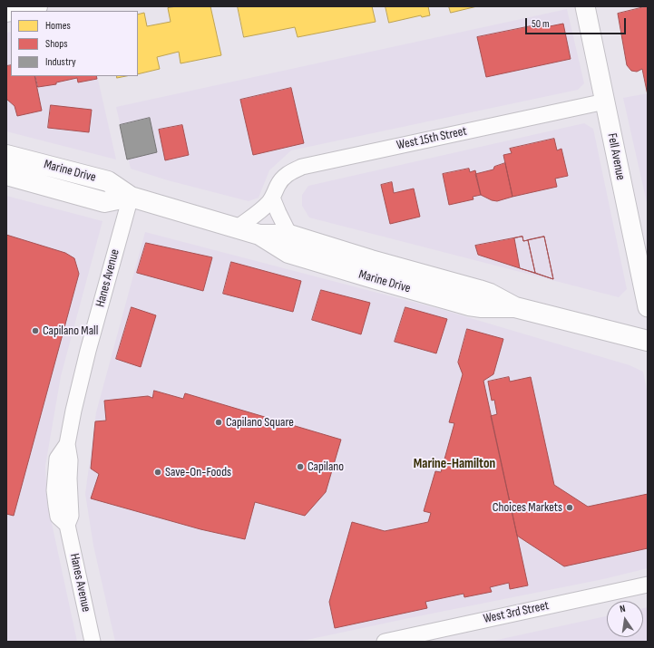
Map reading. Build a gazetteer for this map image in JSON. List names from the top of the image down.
{
  "streets": {
    "main road": ["Marine Drive"],
    "street": [
      "West 15th Street",
      "Fell Avenue",
      "Hanes Avenue",
      "West 3rd Street"
    ]
  },
  "crossings": [
    ["West 15th Street", "Fell Avenue"],
    ["West 15th Street", "Marine Drive"],
    ["Marine Drive", "Hanes Avenue"]
  ],
  "districts": ["Marine-Hamilton"],
  "places": [
    "Capilano Mall",
    "Capilano Square",
    "Capilano",
    "Save-On-Foods",
    "Choices Markets"
  ],
  "legend": ["Homes", "Shops", "Industry"],
  "scale_bar": "50 m",
  "north": "top"
}
